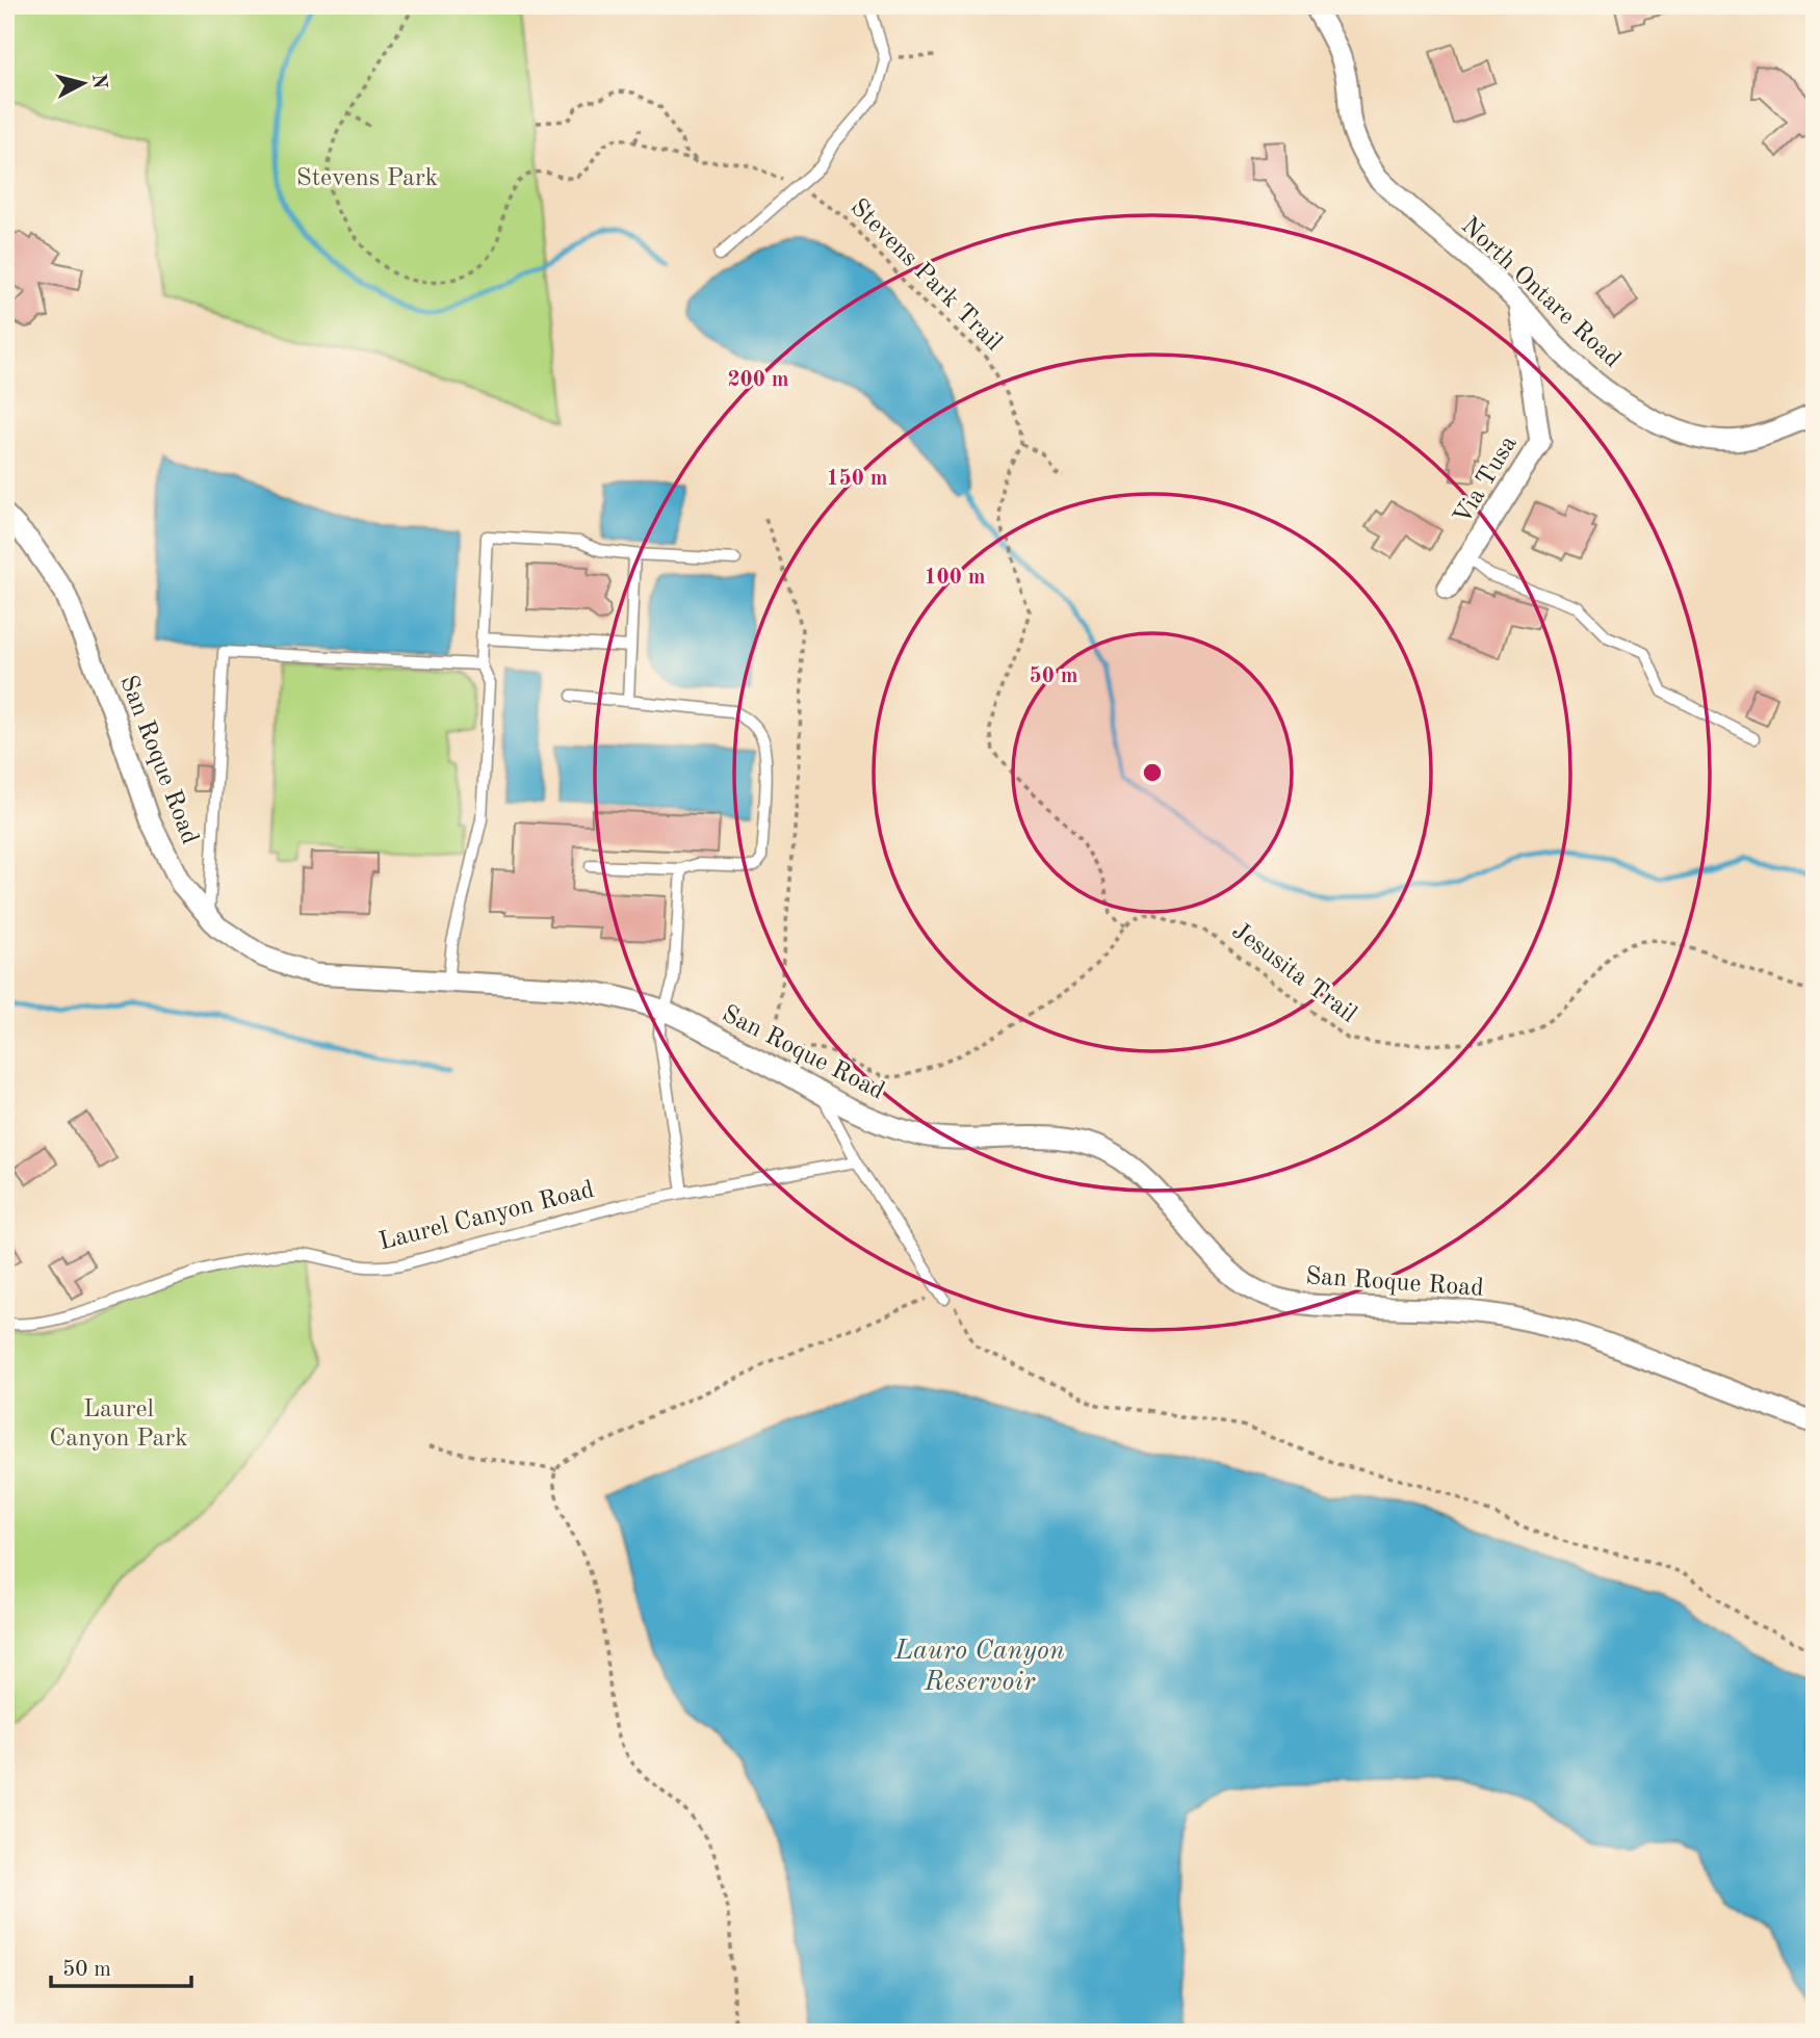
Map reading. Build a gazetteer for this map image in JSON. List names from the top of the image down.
{
  "streets": {
    "street": ["North Ontare Road", "Via Tusa", "San Roque Road"],
    "lane": ["Laurel Canyon Road"],
    "path": ["Stevens Park Trail", "Jesusita Trail"]
  },
  "crossings": [
    ["North Ontare Road", "Via Tusa"]
  ],
  "water": ["Lauro Canyon Reservoir"],
  "parks": ["Stevens Park", "Laurel Canyon Park"],
  "scale_bar": "50 m",
  "north": "right",
  "rings": [
    "200 m",
    "150 m",
    "100 m",
    "50 m"
  ]
}
